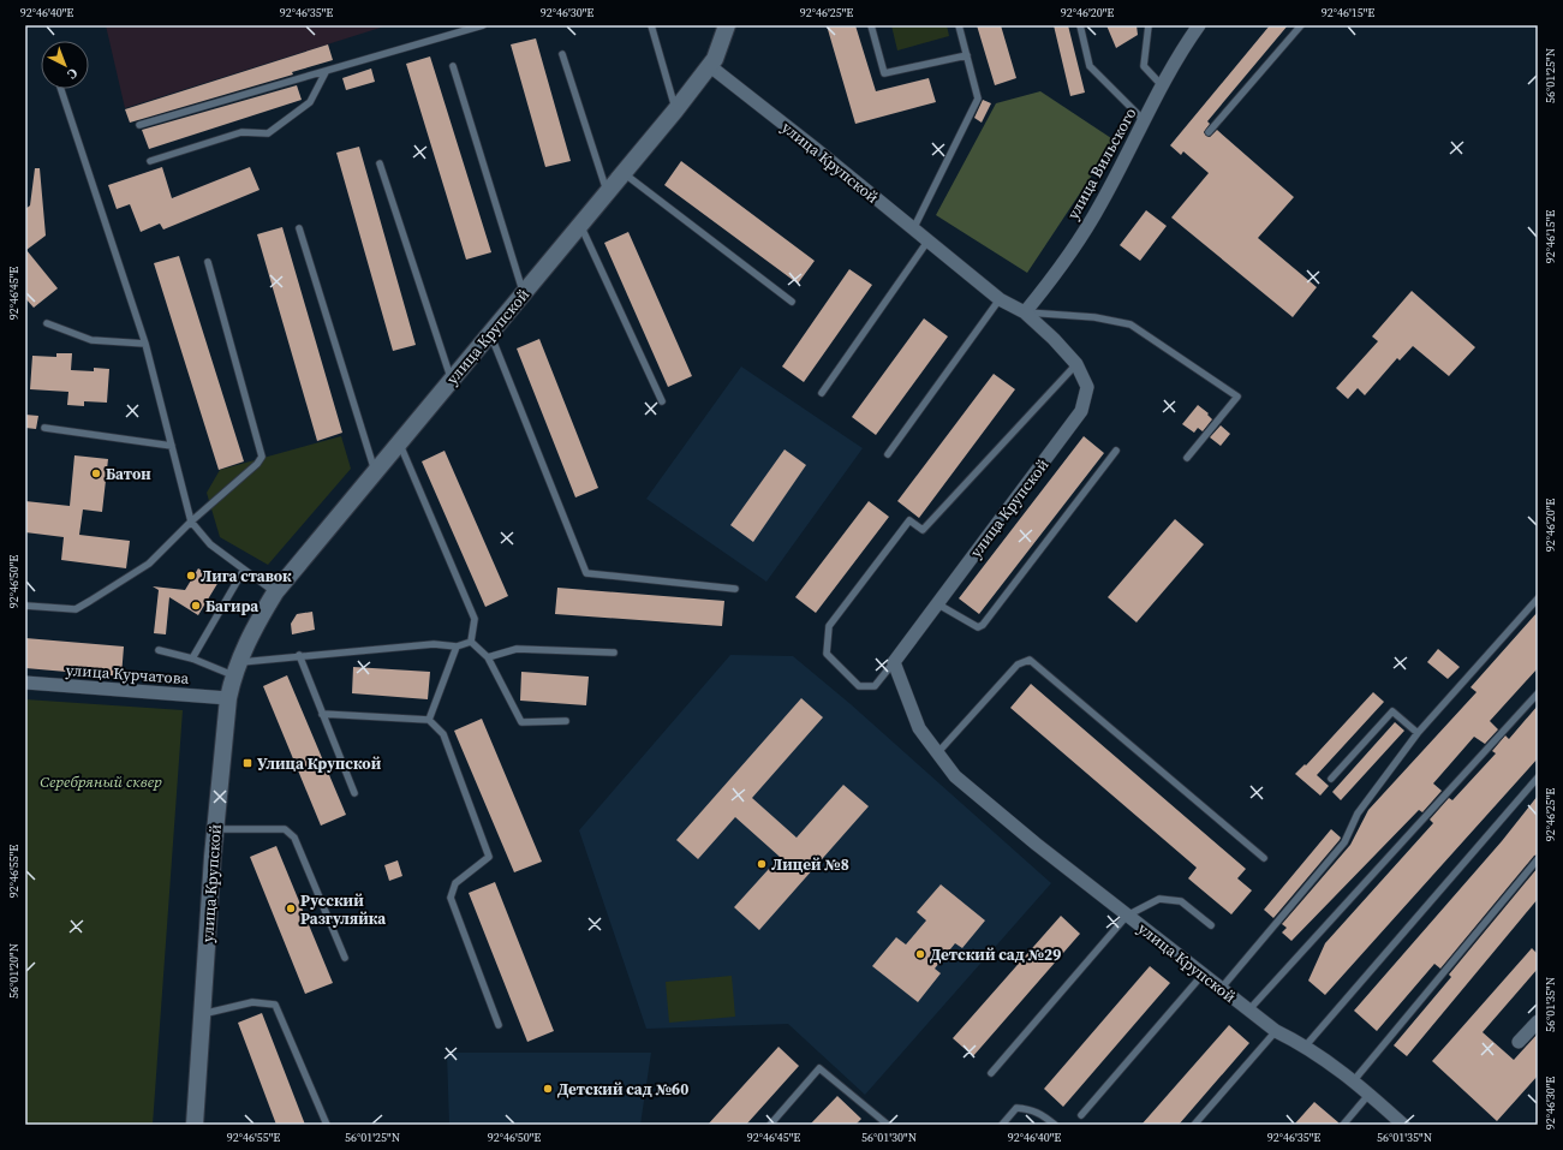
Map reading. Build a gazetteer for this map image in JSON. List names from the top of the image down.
{
  "streets": {
    "street": ["улица Крупской", "улица Вильского", "улица Курчатова"]
  },
  "crossings": [
    ["улица Крупской", "улица Вильского"],
    ["улица Крупской", "улица Курчатова"]
  ],
  "parks": ["Серебряный сквер"],
  "places": {
    "other": [
      "Батон",
      "Лига ставок",
      "Багира",
      "Лицей №8",
      "Русский Разгуляйка",
      "Детский сад №29",
      "Детский сад №60"
    ],
    "transit": ["Улица Крупской"]
  },
  "north": "bottom right",
  "coordinates": [
    "92°46'40\"E",
    "92°46'35\"E",
    "92°46'30\"E",
    "92°46'25\"E",
    "92°46'20\"E",
    "92°46'15\"E",
    "56°01'25\"N",
    "92°46'45\"E",
    "92°46'50\"E",
    "92°46'55\"E",
    "56°01'20\"N",
    "56°01'35\"N",
    "56°01'30\"N"
  ]
}
